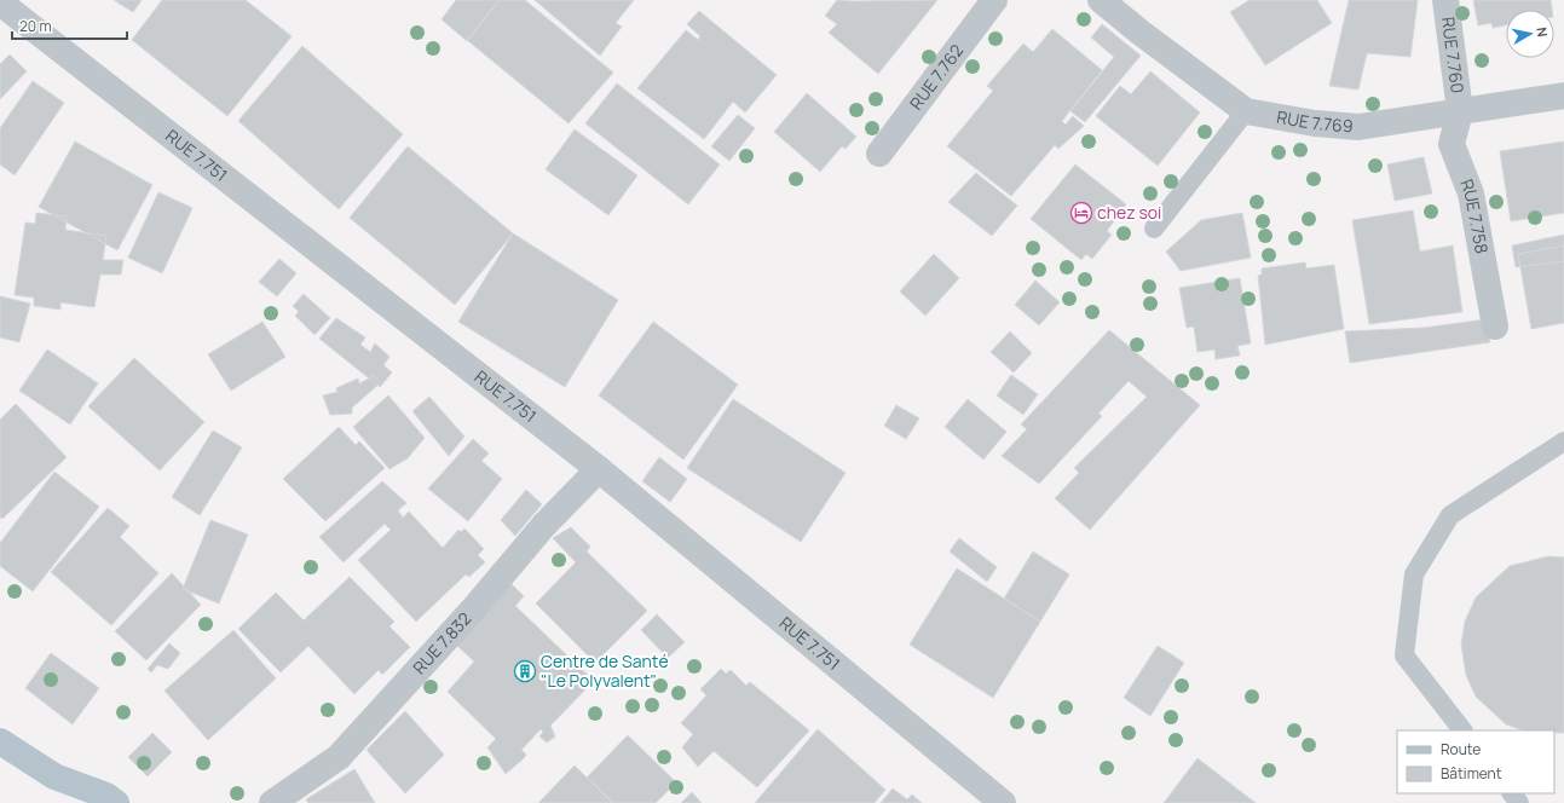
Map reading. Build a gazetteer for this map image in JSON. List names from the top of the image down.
{
  "streets": {
    "street": [
      "RUE 7.760",
      "RUE 7.762",
      "RUE 7.769",
      "RUE 7.751",
      "RUE 7.758",
      "RUE 7.832"
    ]
  },
  "crossings": [
    ["RUE 7.760", "RUE 7.769"],
    ["RUE 7.760", "RUE 7.758"],
    ["RUE 7.769", "RUE 7.758"],
    ["RUE 7.751", "RUE 7.832"]
  ],
  "places": {
    "hotel": ["chez soi"],
    "building": ["Centre de Santé \"Le Polyvalent\""]
  },
  "legend": ["Route", "Bâtiment"],
  "scale_bar": "20 m",
  "north": "right"
}
